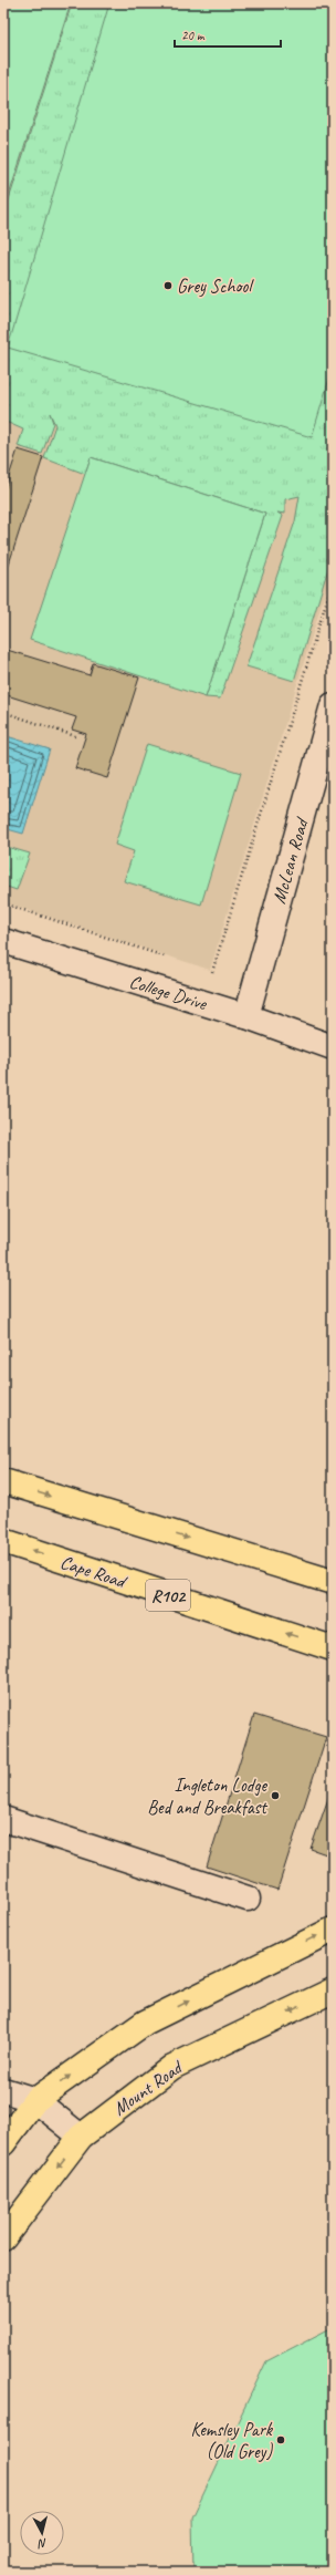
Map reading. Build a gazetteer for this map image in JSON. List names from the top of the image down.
{
  "streets": {
    "main road": ["Cape Road", "R102", "Mount Road"],
    "street": ["McLean Road", "College Drive"]
  },
  "crossings": [
    ["McLean Road", "College Drive"]
  ],
  "places": ["Grey School", "Ingleton Lodge Bed and Breakfast", "Kemsley Park (Old Grey)"],
  "scale_bar": "20 m",
  "north": "bottom"
}
